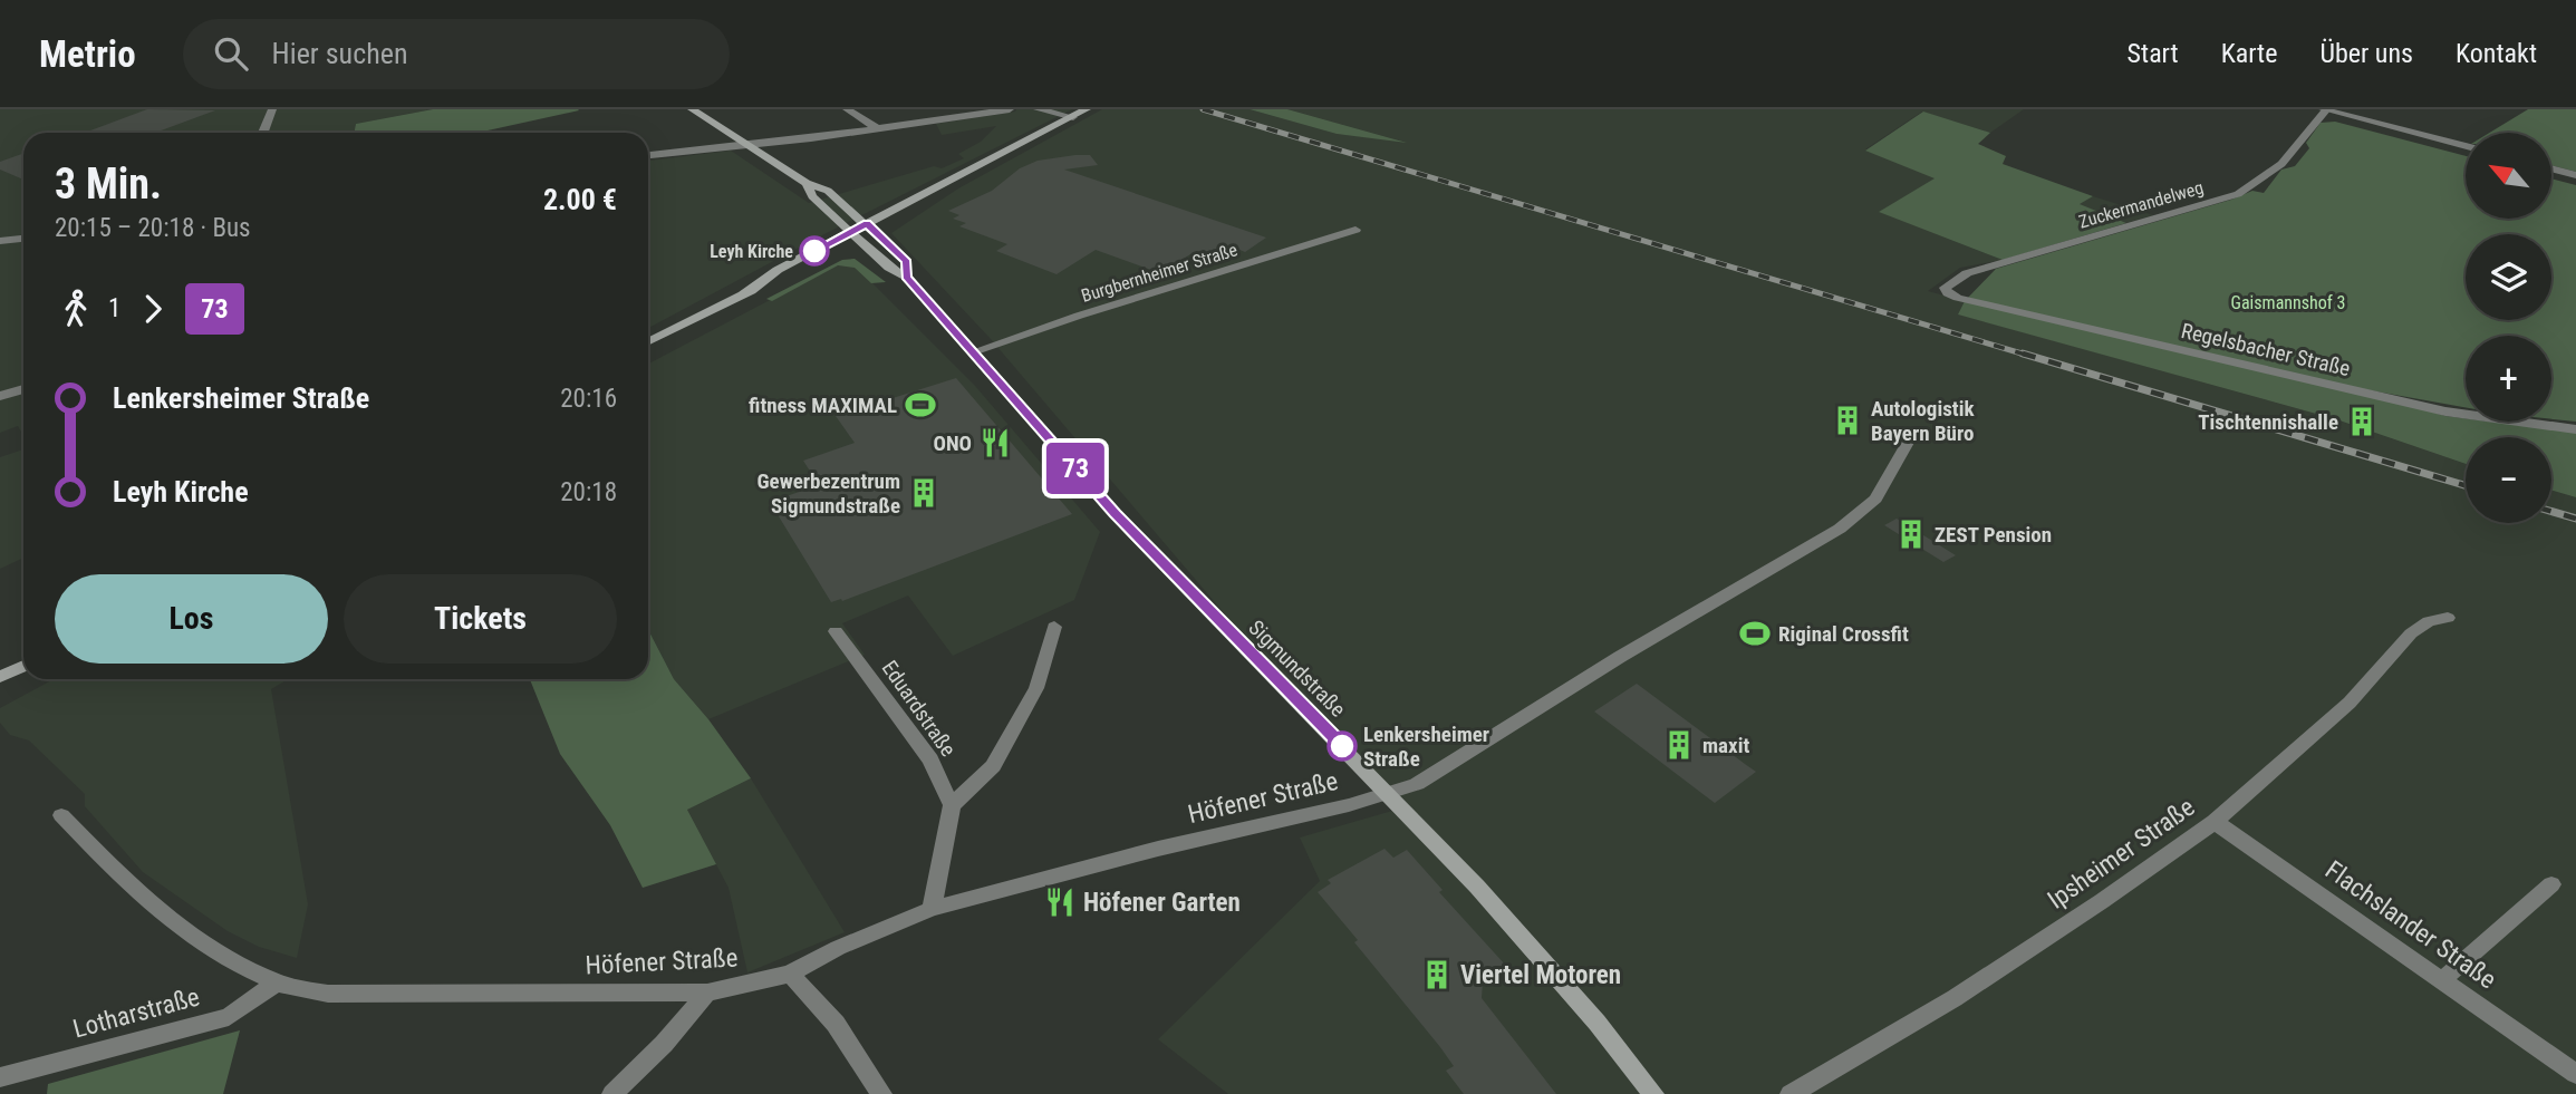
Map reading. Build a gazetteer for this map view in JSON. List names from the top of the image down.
{
  "streets": {
    "main road": ["Sigmundstraße"],
    "street": [
      "Zuckermandelweg",
      "Burgbernheimer Straße",
      "Regelsbacher Straße",
      "Eduardstraße",
      "Höfener Straße",
      "Ipsheimer Straße",
      "Flachslander Straße",
      "Lotharstraße"
    ]
  },
  "crossings": [
    ["Zuckermandelweg", "Regelsbacher Straße"],
    ["Burgbernheimer Straße", "Sigmundstraße"],
    ["Sigmundstraße", "Höfener Straße"],
    ["Höfener Straße", "Lotharstraße"],
    ["Ipsheimer Straße", "Flachslander Straße"]
  ],
  "parks": ["Gaismannshof 3"],
  "places": {
    "other": ["Leyh Kirche", "Lenkersheimer Straße"],
    "sports": ["fitness MAXIMAL", "Riginal Crossfit"],
    "building": [
      "Autologistik Bayern Büro",
      "Tischtennishalle",
      "Gewerbezentrum Sigmundstraße",
      "ZEST Pension",
      "maxit",
      "Viertel Motoren"
    ],
    "restaurant": ["ONO", "Höfener Garten"]
  },
  "lines": ["bus line 73"],
  "north": "top left",
  "page": {
    "header": "Metrio",
    "search": "Hier suchen",
    "nav": [
      "Start",
      "Karte",
      "Über uns",
      "Kontakt"
    ],
    "on_map": "73",
    "map_buttons": ["+", "−"],
    "heading": ["3 Min.", "20:15 – 20:18 · Bus", "2.00 €"],
    "legs": ["1", "73"],
    "list": [
      {
        "name": "Lenkersheimer Straße",
        "value": "20:16"
      },
      {
        "name": "Leyh Kirche",
        "value": "20:18"
      }
    ],
    "buttons": ["Los", "Tickets"]
  }
}
